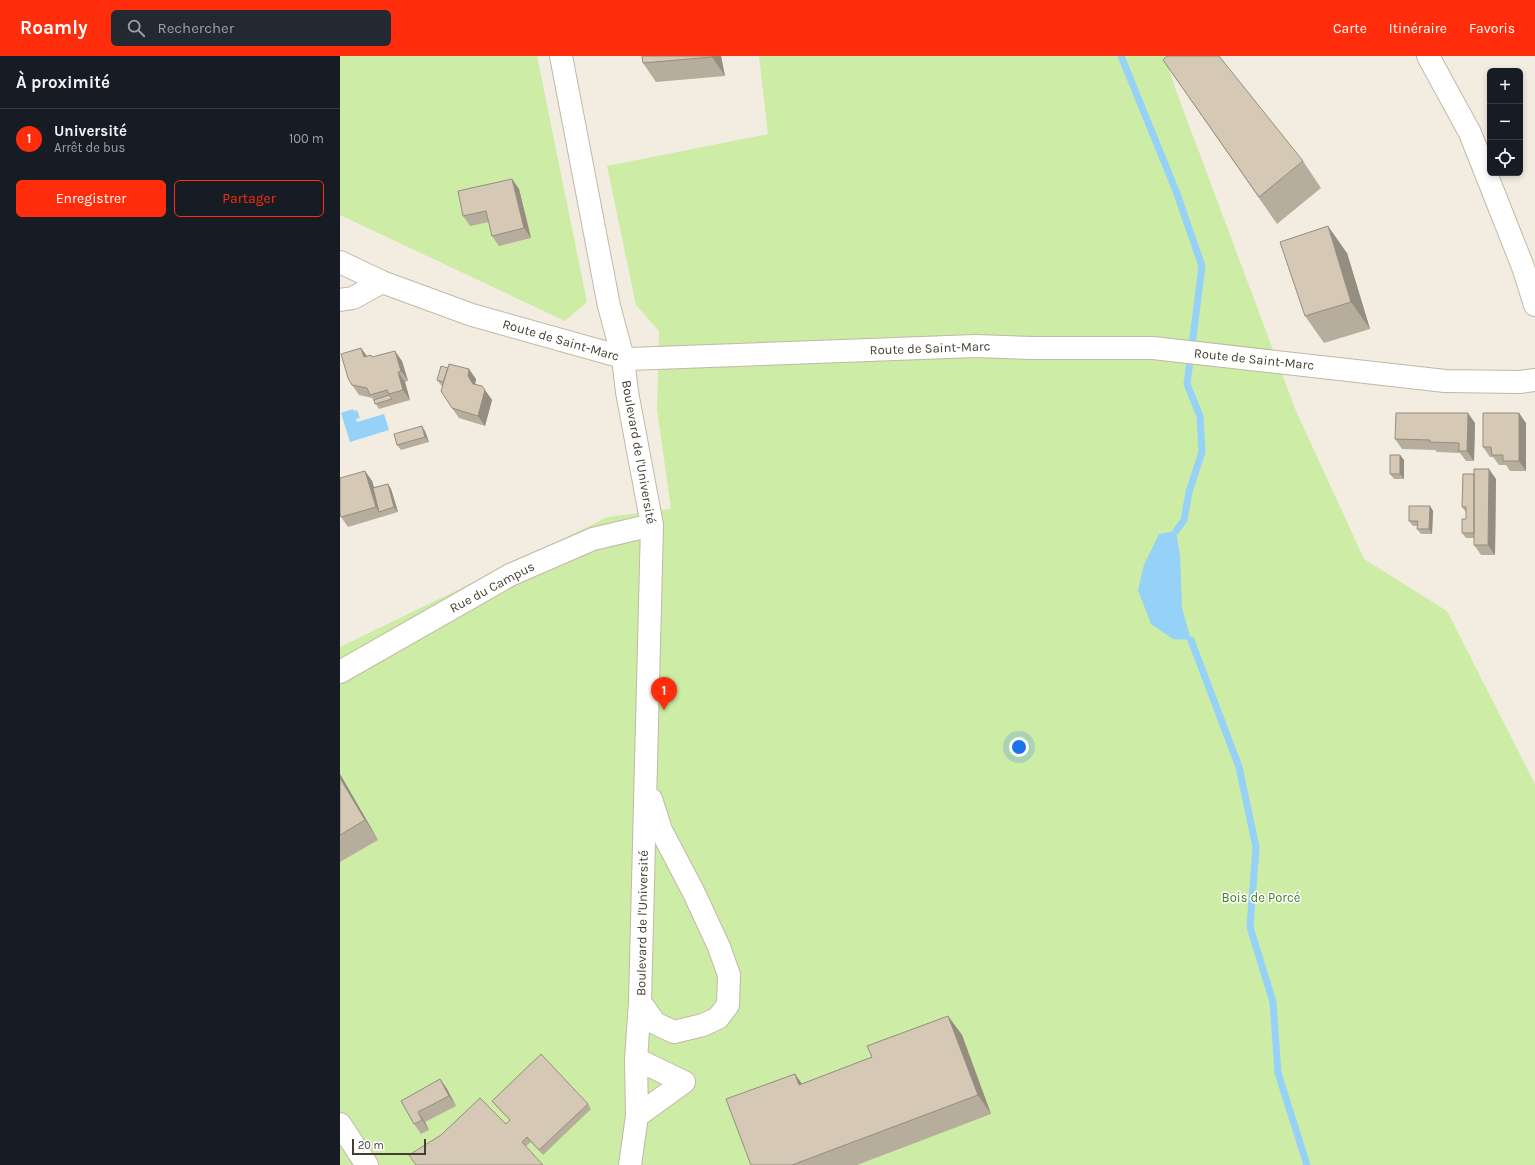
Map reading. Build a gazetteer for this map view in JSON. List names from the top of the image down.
{
  "streets": {
    "street": ["Route de Saint-Marc", "Boulevard de l'Université", "Rue du Campus"]
  },
  "crossings": [
    ["Route de Saint-Marc", "Boulevard de l'Université"],
    ["Boulevard de l'Université", "Rue du Campus"]
  ],
  "parks": ["Bois de Porcé"],
  "scale_bar": "20 m",
  "page": {
    "header": "Roamly",
    "search": "Rechercher",
    "nav": ["Carte", "Itinéraire", "Favoris"],
    "heading": "À proximité",
    "map_buttons": ["+", "−"],
    "list": [
      {
        "mark": "1",
        "name": "Université",
        "note": "Arrêt de bus",
        "value": "100 m"
      }
    ],
    "buttons": ["Enregistrer", "Partager"],
    "pins": "1",
    "scale": "20 m"
  }
}
